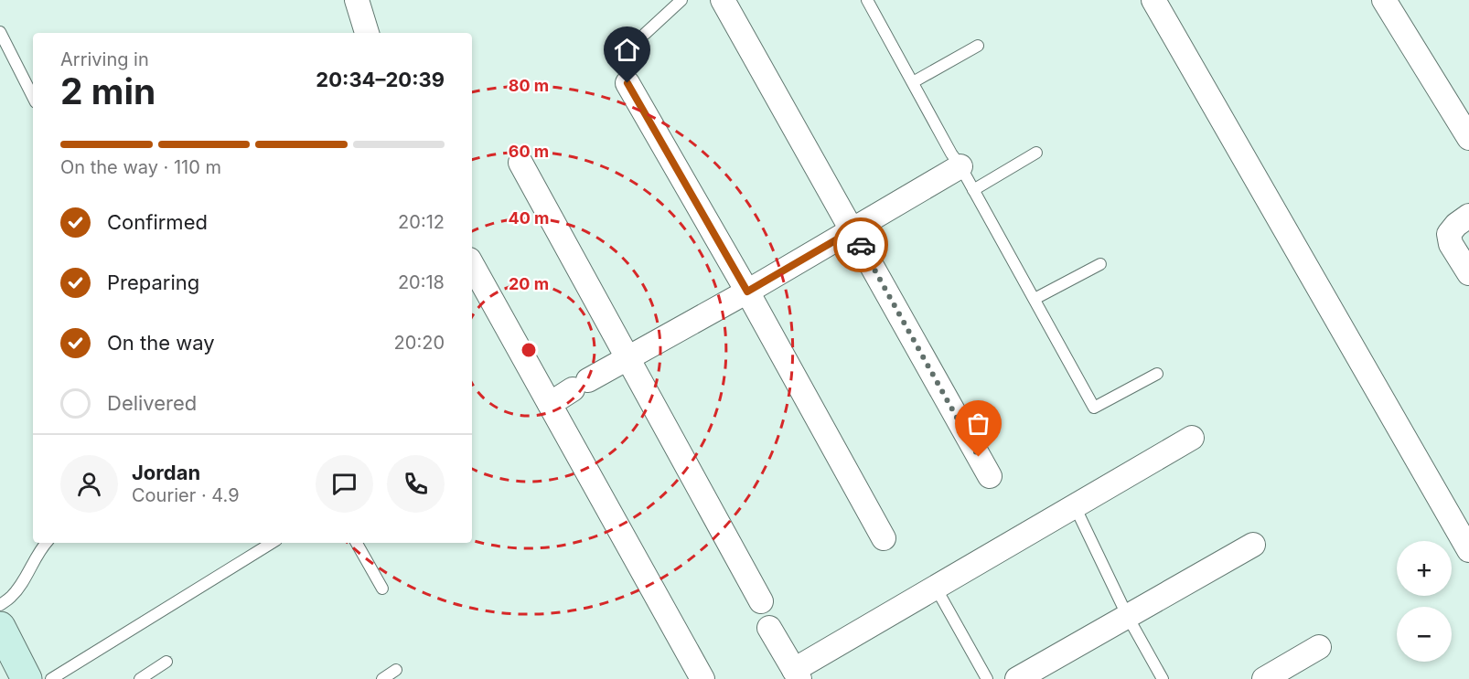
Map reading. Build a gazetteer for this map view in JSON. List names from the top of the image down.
{
  "page": {
    "heading": ["2 min", "Arriving in", "20:34–20:39"],
    "panel": ["Jordan", "Courier · 4.9"],
    "bar": "On the way · 110 m",
    "list": [
      ["Confirmed", "20:12"],
      ["Preparing", "20:18"],
      ["On the way", "20:20"],
      "Delivered"
    ],
    "map_buttons": ["+", "−"]
  },
  "rings": [
    "80 m",
    "60 m",
    "40 m",
    "20 m"
  ]
}
